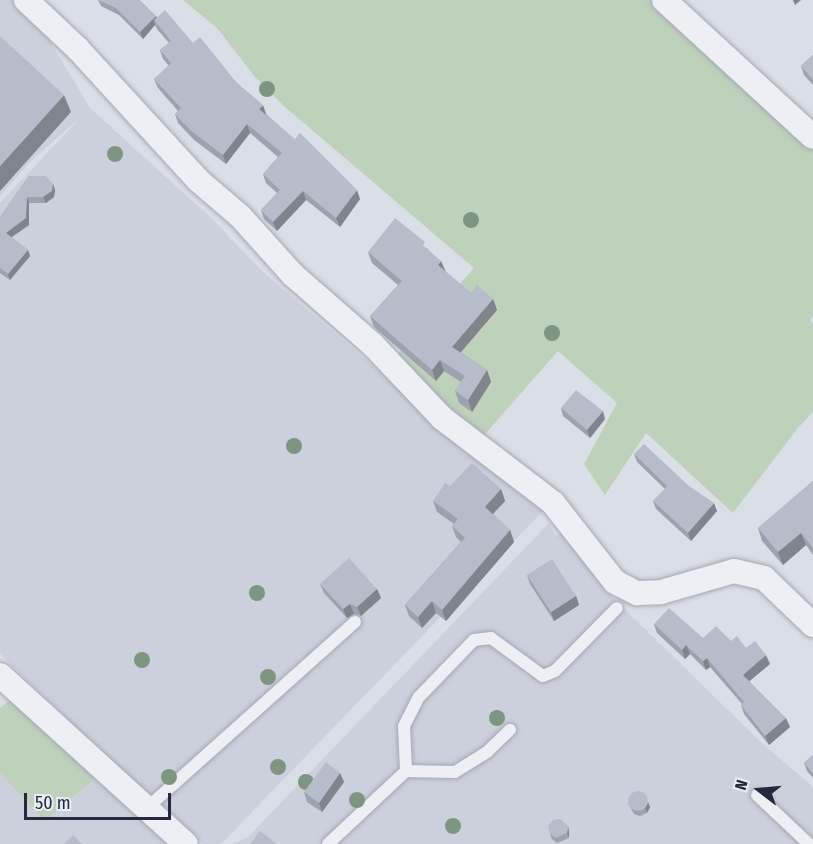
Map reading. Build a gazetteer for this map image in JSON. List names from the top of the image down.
{
  "scale_bar": "50 m",
  "north": "left"
}
